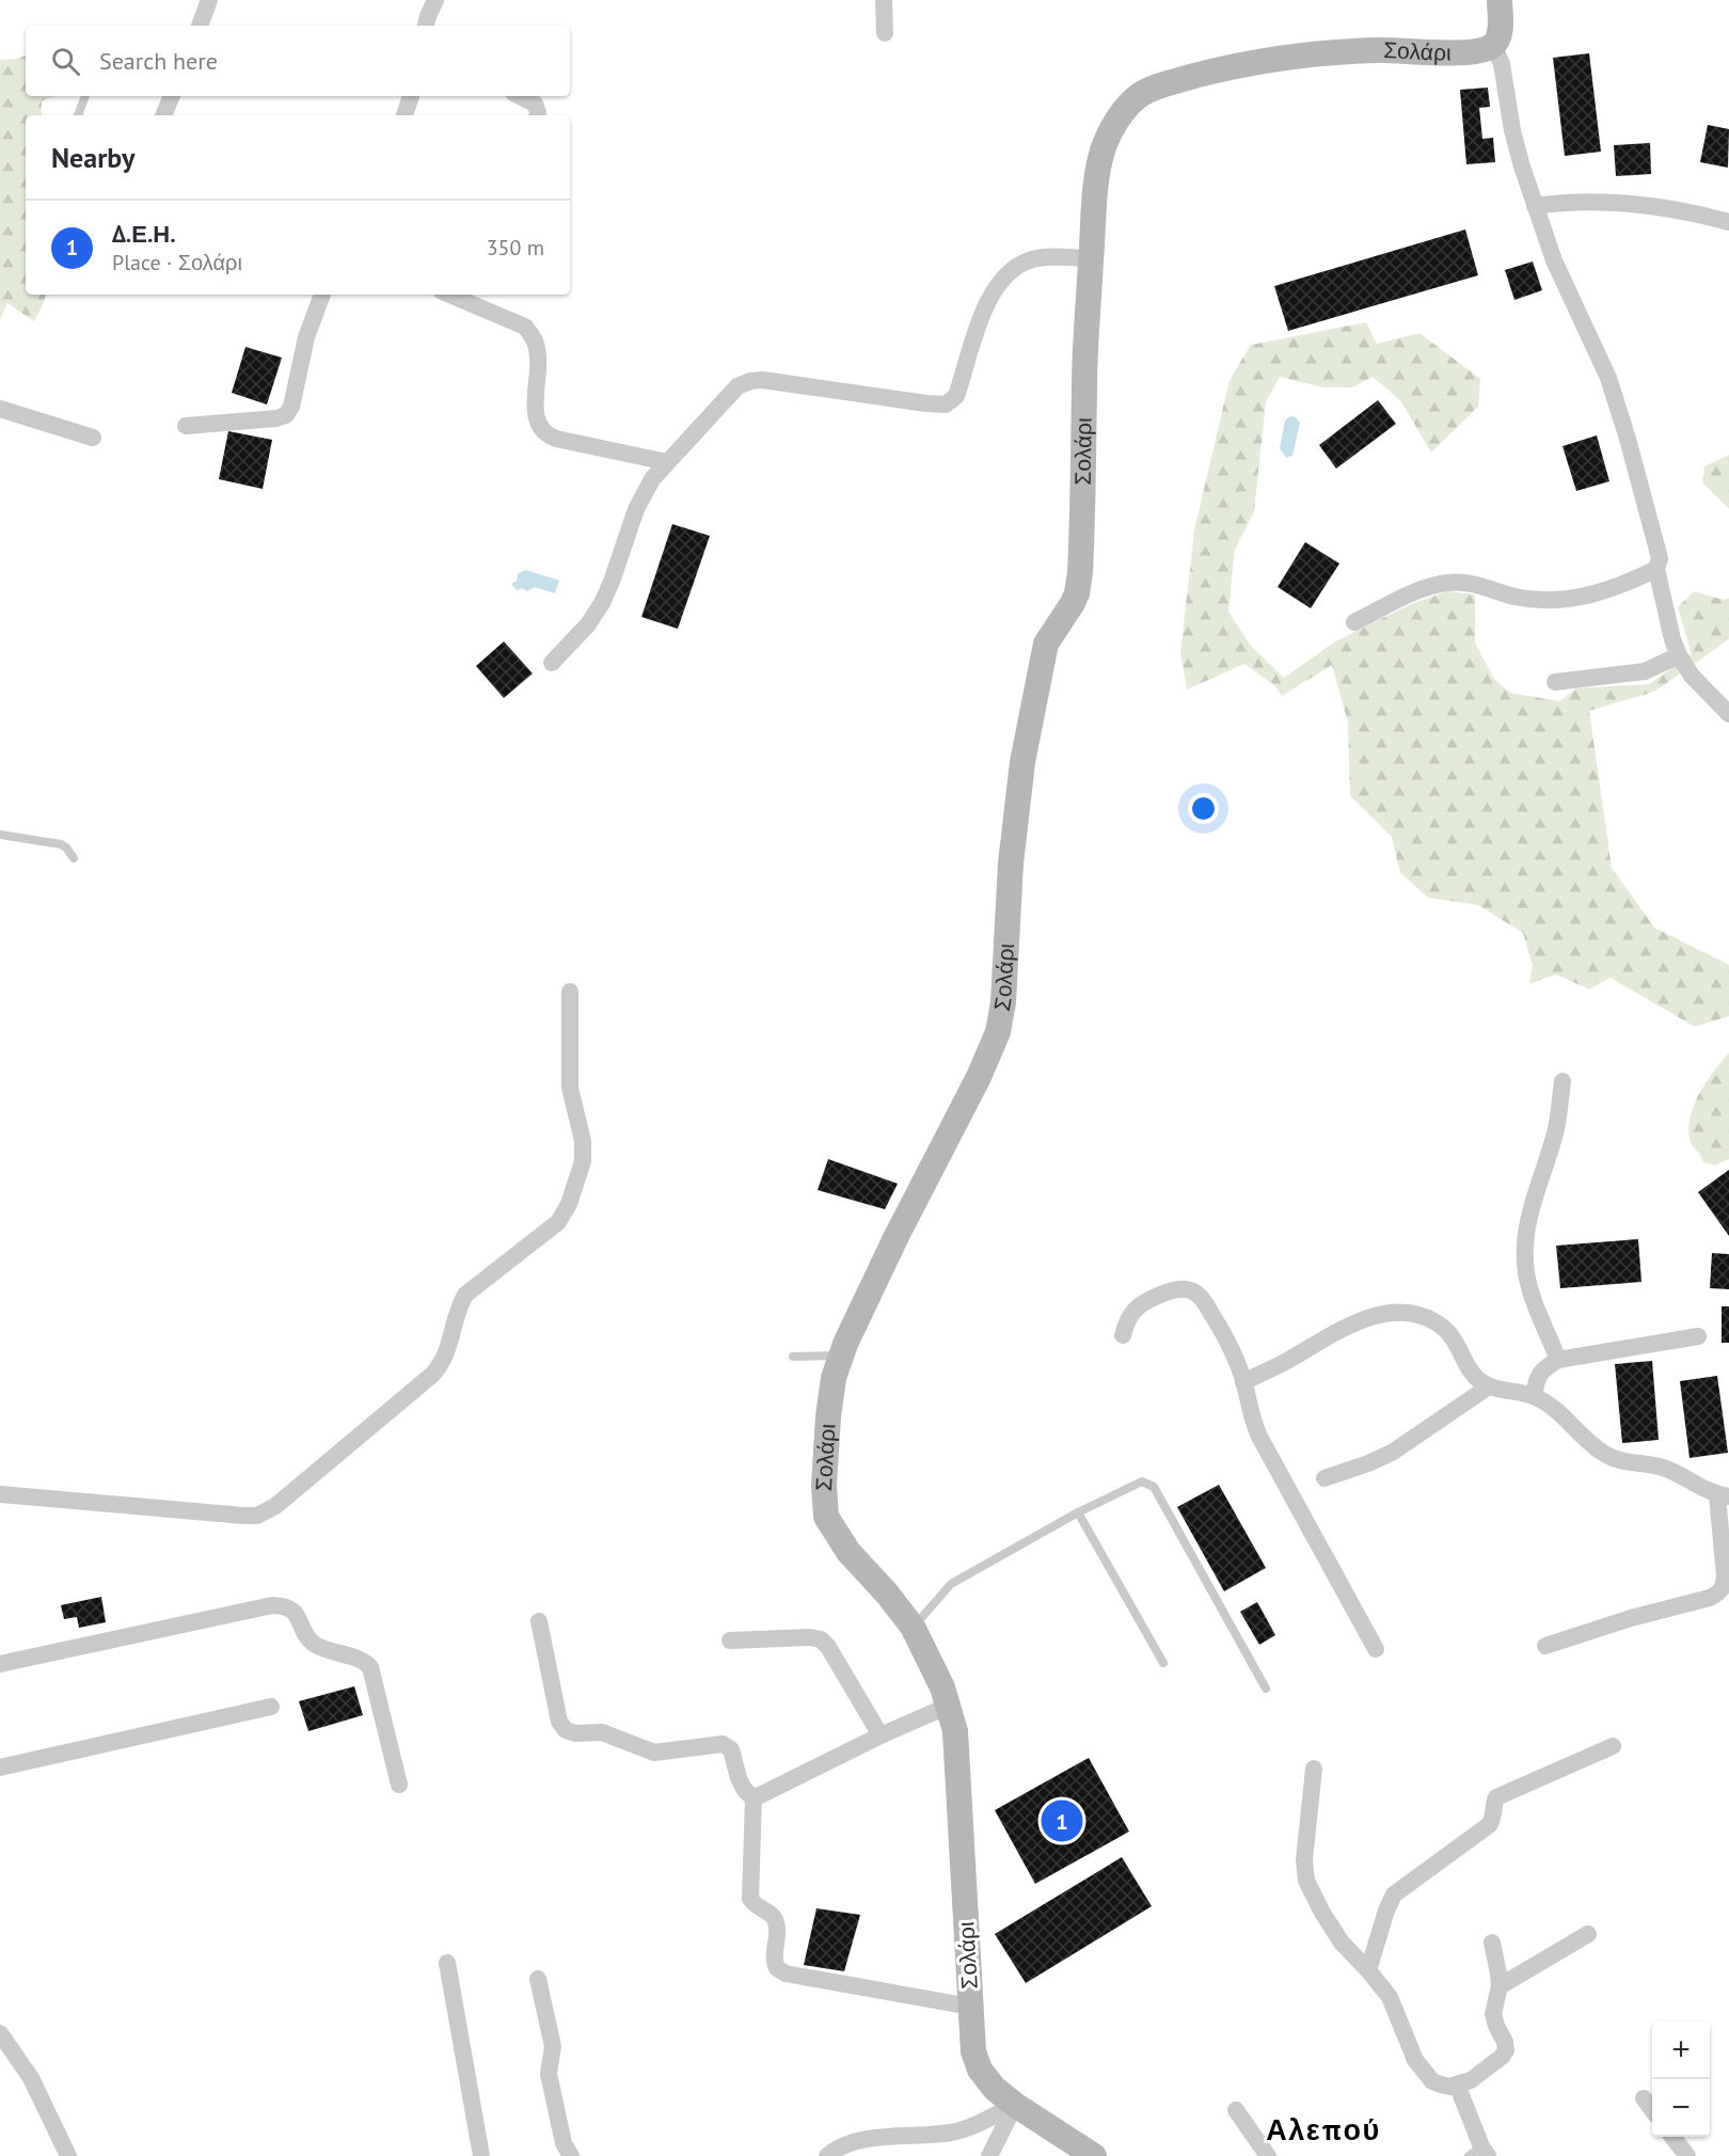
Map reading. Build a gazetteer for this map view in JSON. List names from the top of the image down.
{
  "streets": {
    "street": ["Σολάρι"]
  },
  "districts": ["Αλεπού"],
  "page": {
    "search": "Search here",
    "heading": "Nearby",
    "list": [
      {
        "mark": "1",
        "name": "Δ.Ε.Η.",
        "note": "Place · Σολάρι",
        "value": "350 m"
      }
    ],
    "pins": "1",
    "map_buttons": ["+", "−"]
  }
}
